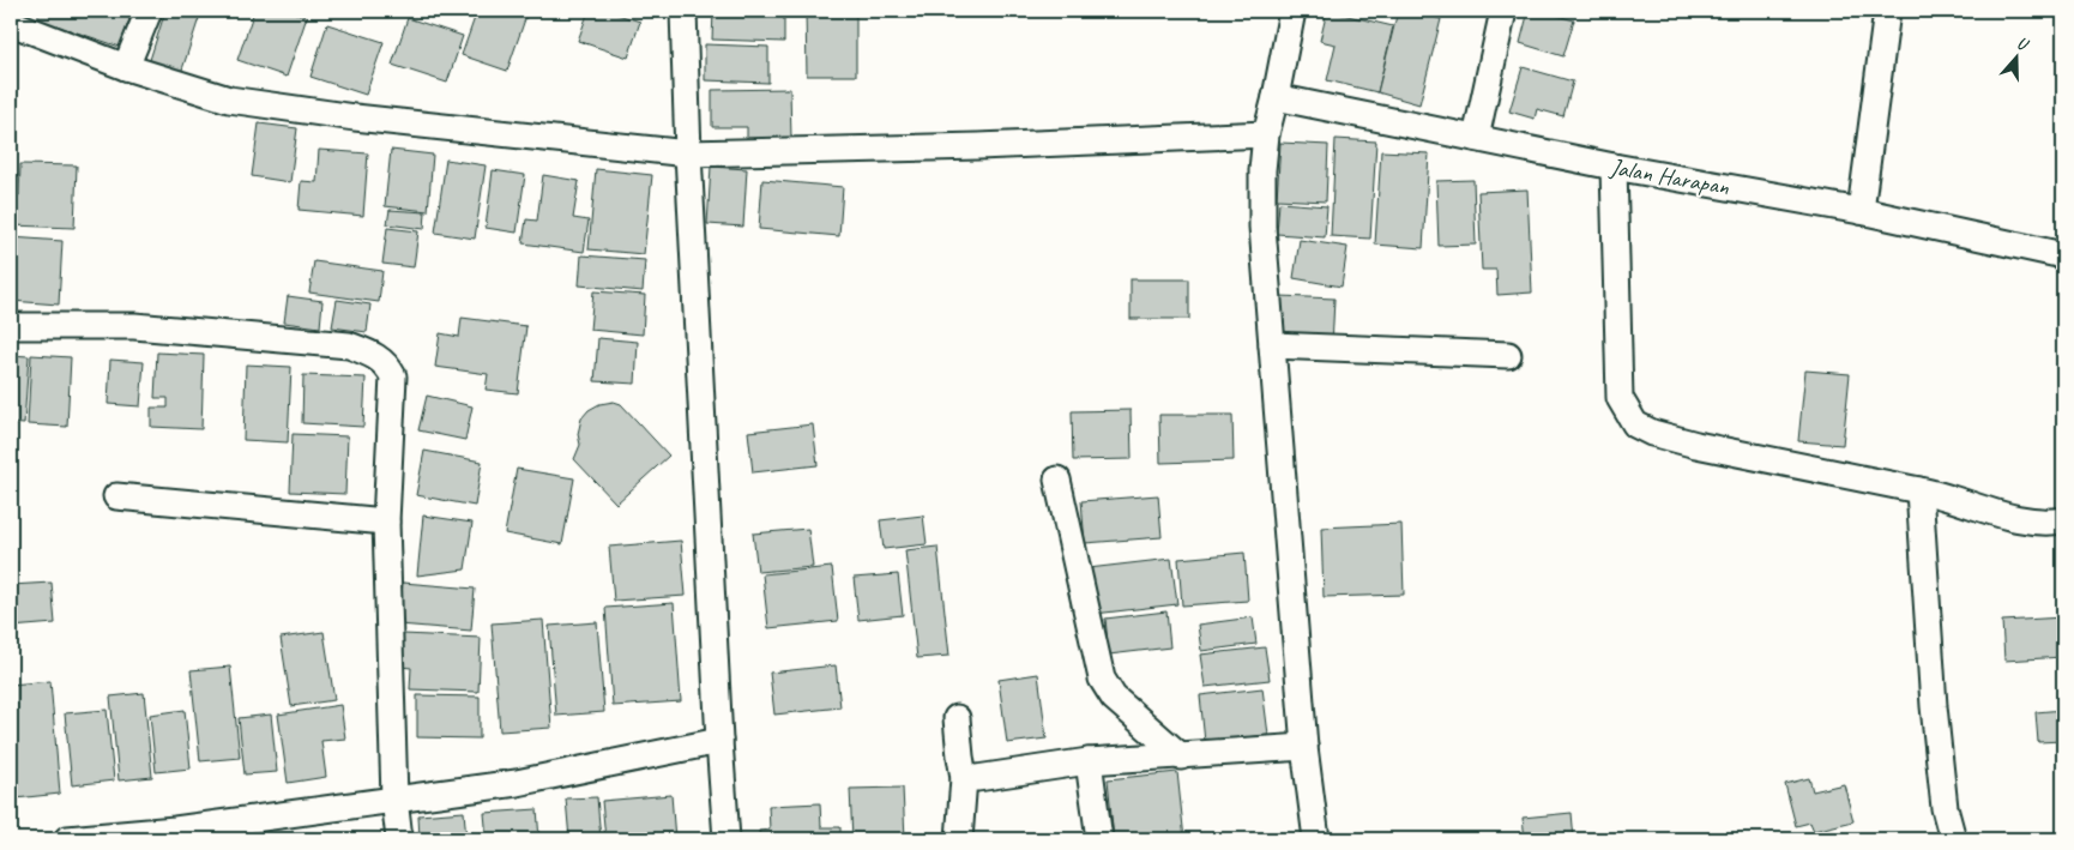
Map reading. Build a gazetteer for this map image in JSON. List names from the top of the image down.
{
  "streets": {
    "street": ["Jalan Harapan"]
  },
  "north": "top"
}
